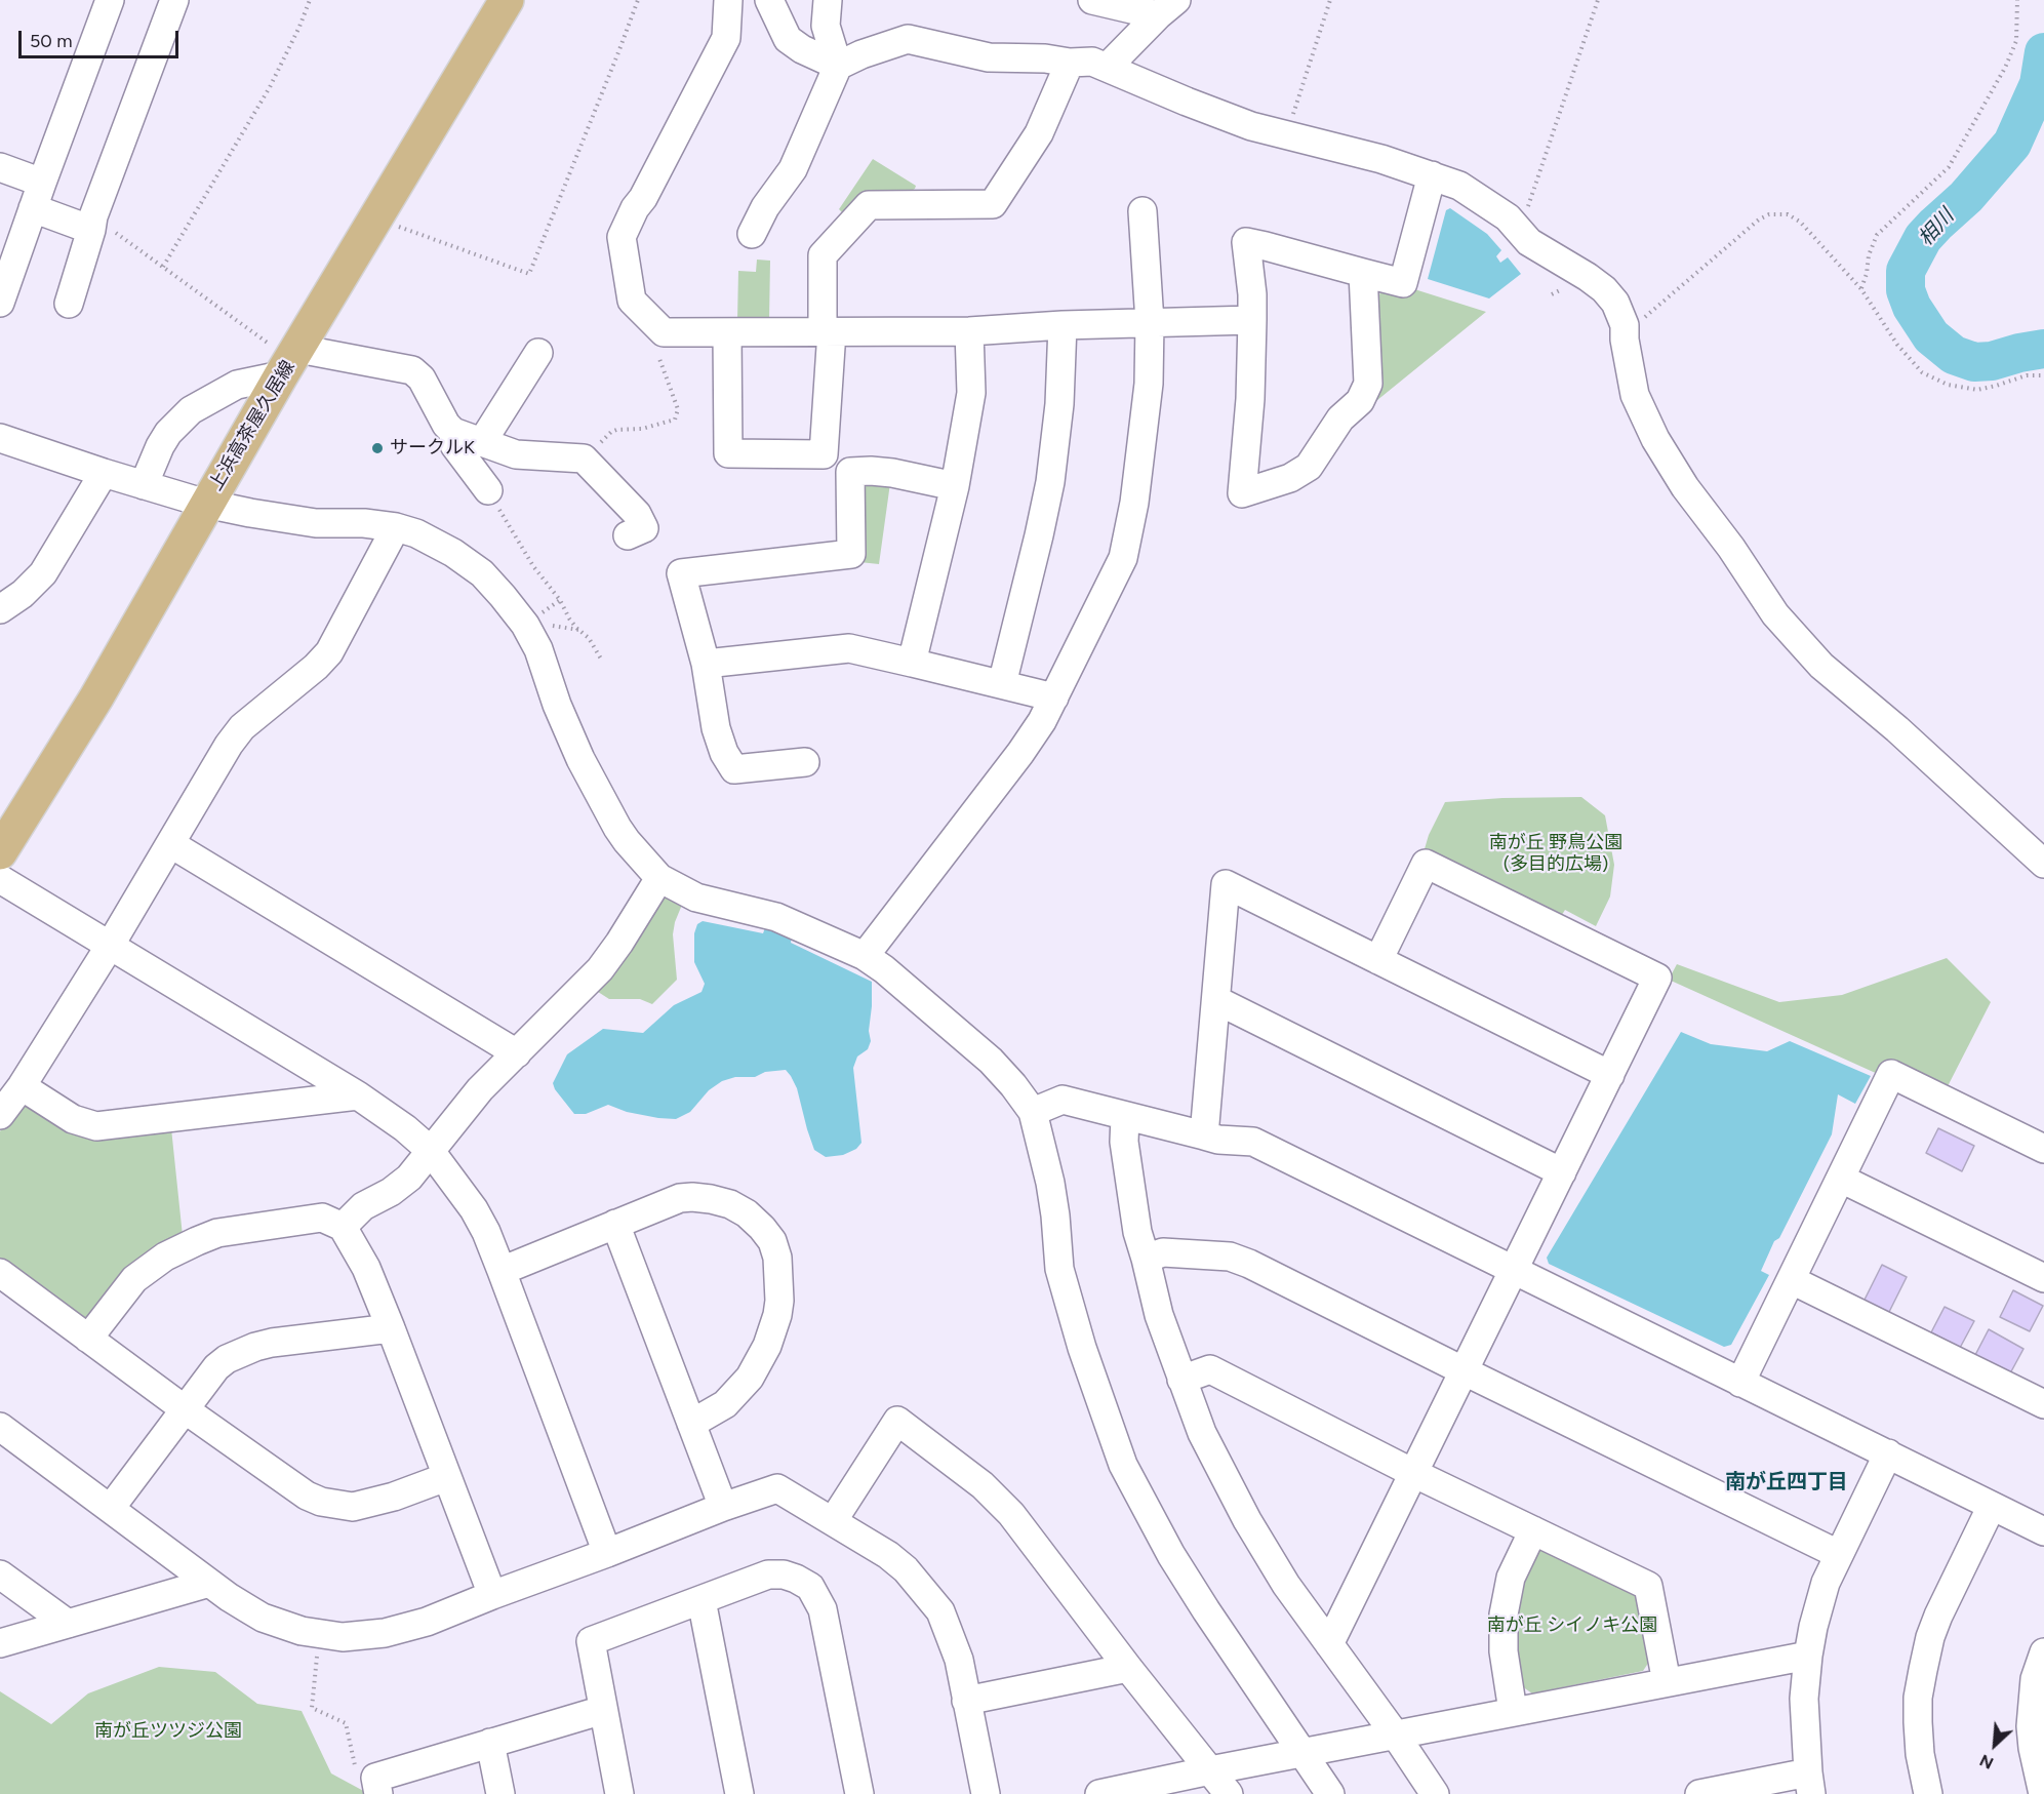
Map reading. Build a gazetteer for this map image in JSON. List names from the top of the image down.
{
  "streets": {
    "main road": ["上浜高茶屋久居線"]
  },
  "districts": ["南が丘四丁目"],
  "water": ["相川"],
  "parks": ["南が丘 野鳥公園 (多目的広場)", "南が丘 シイノキ公園", "南が丘ツツジ公園"],
  "places": ["サークルK"],
  "scale_bar": "50 m",
  "north": "bottom left"
}
